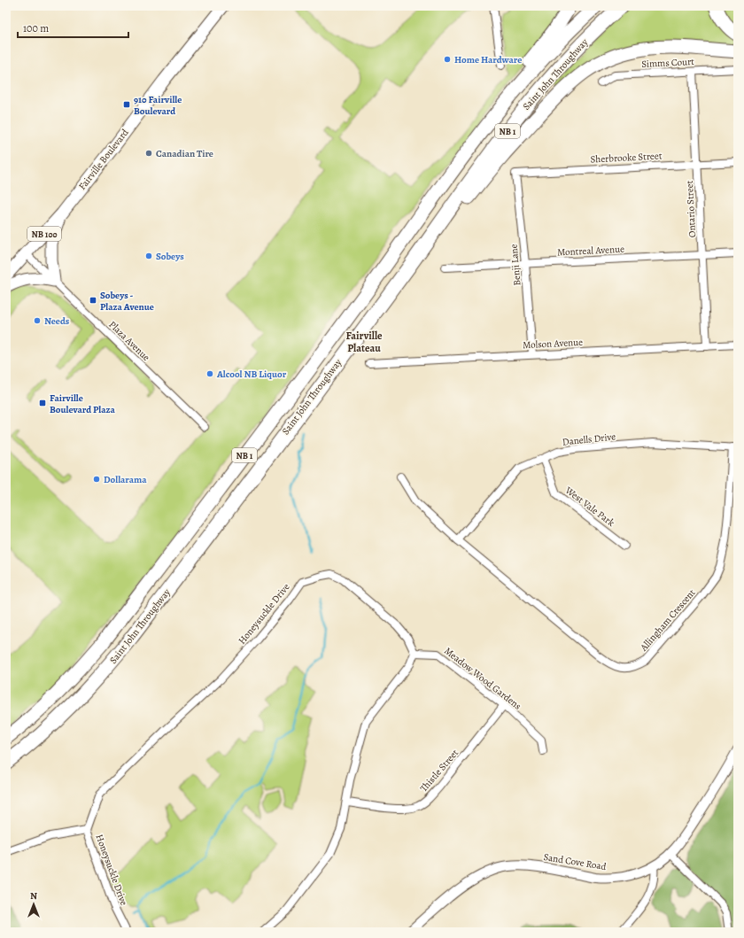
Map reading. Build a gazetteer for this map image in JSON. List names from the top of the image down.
{
  "streets": {
    "highway": ["Saint John Throughway", "NB 1"],
    "main road": ["Fairville Boulevard", "NB 100"],
    "street": [
      "Simms Court",
      "Sherbrooke Street",
      "Ontario Street",
      "Montreal Avenue",
      "Benji Lane",
      "Plaza Avenue",
      "Molson Avenue",
      "Danells Drive",
      "West Vale Park",
      "Honeysuckle Drive",
      "Allingham Crescent",
      "Meadow Wood Gardens",
      "Thistle Street",
      "Sand Cove Road"
    ]
  },
  "crossings": [
    ["Simms Court", "Ontario Street"],
    ["Sherbrooke Street", "Ontario Street"],
    ["Sherbrooke Street", "Benji Lane"],
    ["Fairville Boulevard", "Plaza Avenue"],
    ["Ontario Street", "Montreal Avenue"],
    ["Ontario Street", "Molson Avenue"],
    ["Montreal Avenue", "Benji Lane"],
    ["Benji Lane", "Molson Avenue"],
    ["Danells Drive", "West Vale Park"],
    ["Danells Drive", "Allingham Crescent"],
    ["Honeysuckle Drive", "Meadow Wood Gardens"],
    ["Meadow Wood Gardens", "Thistle Street"]
  ],
  "districts": ["Fairville Plateau"],
  "places": {
    "other": [
      "Home Hardware",
      "Canadian Tire",
      "Sobeys",
      "Needs",
      "Alcool NB Liquor",
      "Dollarama"
    ],
    "transit": ["910 Fairville Boulevard", "Sobeys - Plaza Avenue", "Fairville Boulevard Plaza"]
  },
  "scale_bar": "100 m",
  "north": "top"
}
